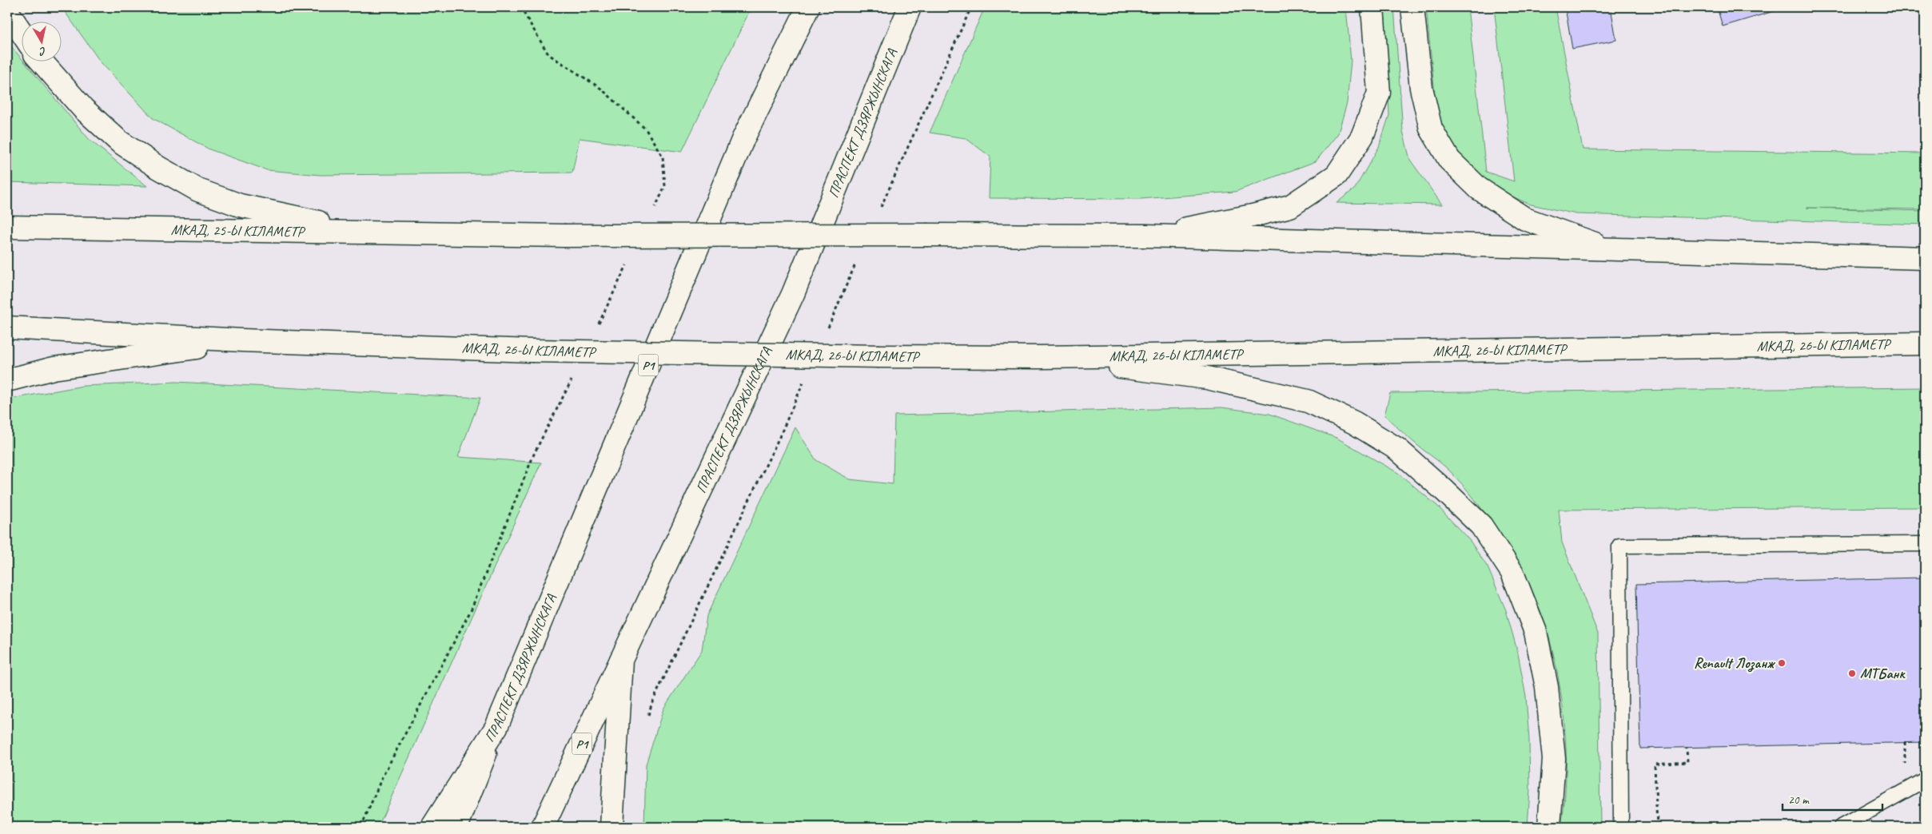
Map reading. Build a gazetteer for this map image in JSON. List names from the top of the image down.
{
  "streets": {
    "main road": [
      "ПРАСПЕКТ ДЗЯРЖЫНСКАГА",
      "МКАД, 25-Ы КІЛАМЕТР",
      "МКАД, 26-Ы КІЛАМЕТР",
      "Р1"
    ]
  },
  "places": ["Renault Лозанж", "МТБанк"],
  "scale_bar": "20 m",
  "north": "bottom"
}
